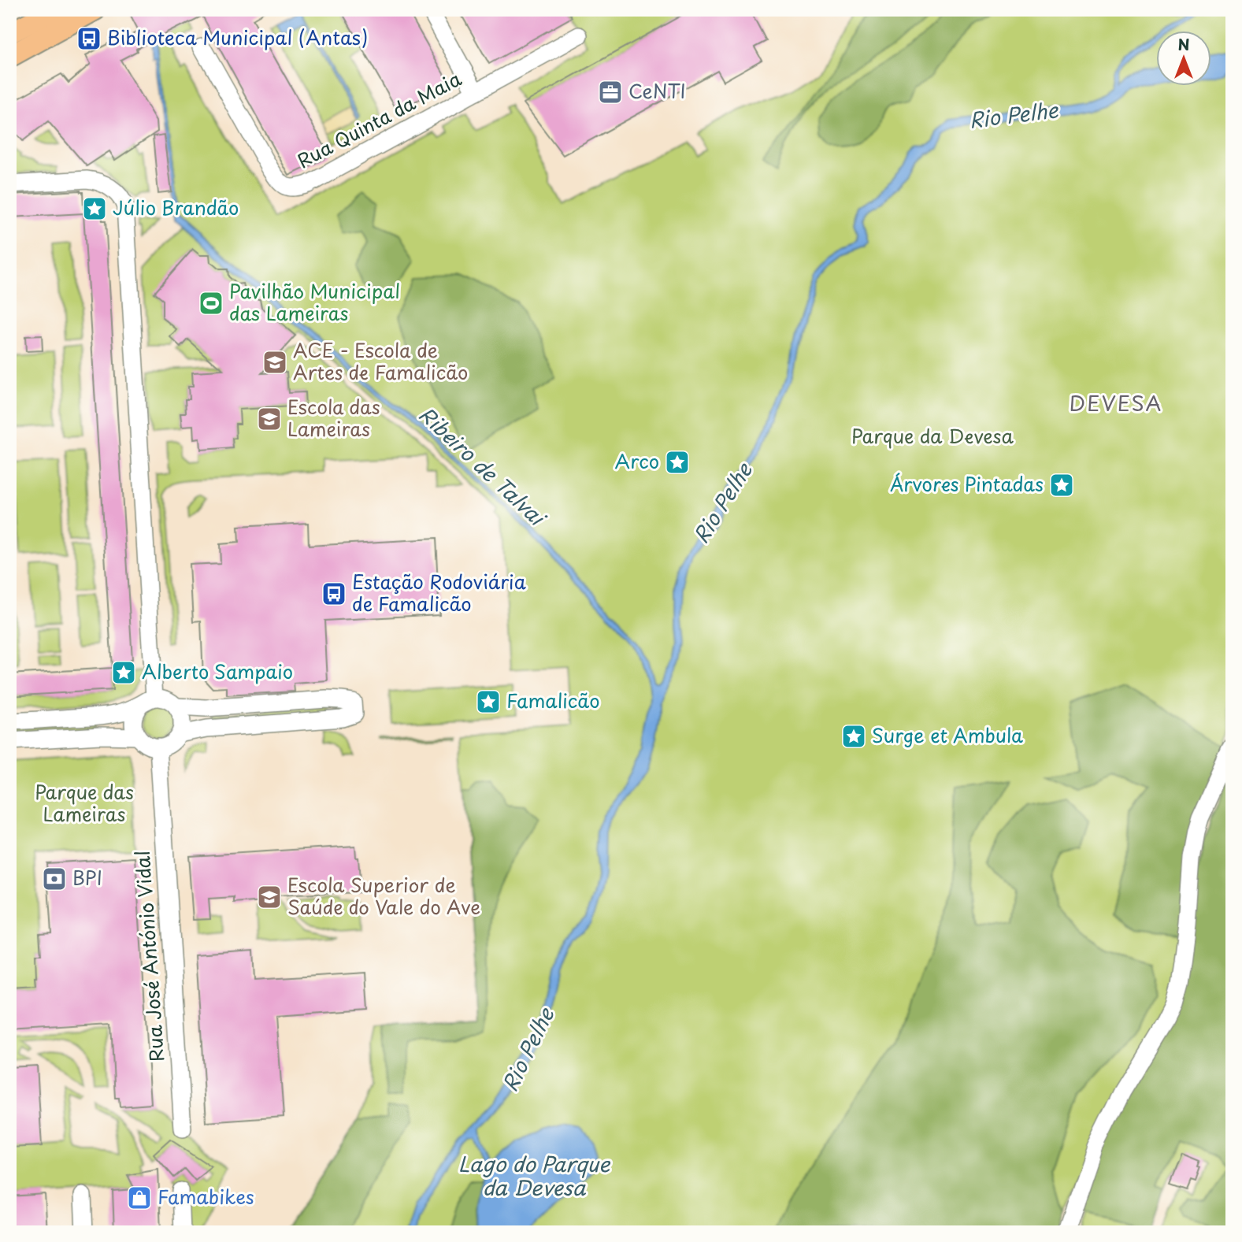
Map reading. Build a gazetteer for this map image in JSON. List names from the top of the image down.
{
  "streets": {
    "street": ["Rua Quinta da Maia", "Rua José António Vidal"]
  },
  "districts": ["DEVESA"],
  "water": ["Rio Pelhe", "Ribeiro de Talvai", "Lago do Parque da Devesa"],
  "parks": ["Parque da Devesa", "Parque das Lameiras"],
  "places": {
    "bus stop": ["Biblioteca Municipal (Antas)", "Estação Rodoviária de Famalicão"],
    "office": ["CeNTI"],
    "place": [
      "Júlio Brandão",
      "Arco",
      "Árvores Pintadas",
      "Alberto Sampaio",
      "Famalicão",
      "Surge et Ambula"
    ],
    "sports": ["Pavilhão Municipal das Lameiras"],
    "school or university": ["ACE - Escola de Artes de Famalicão", "Escola das Lameiras", "Escola Superior de Saúde do Vale do Ave"],
    "bank": ["BPI"],
    "shop": ["Famabikes"]
  },
  "north": "top"
}
